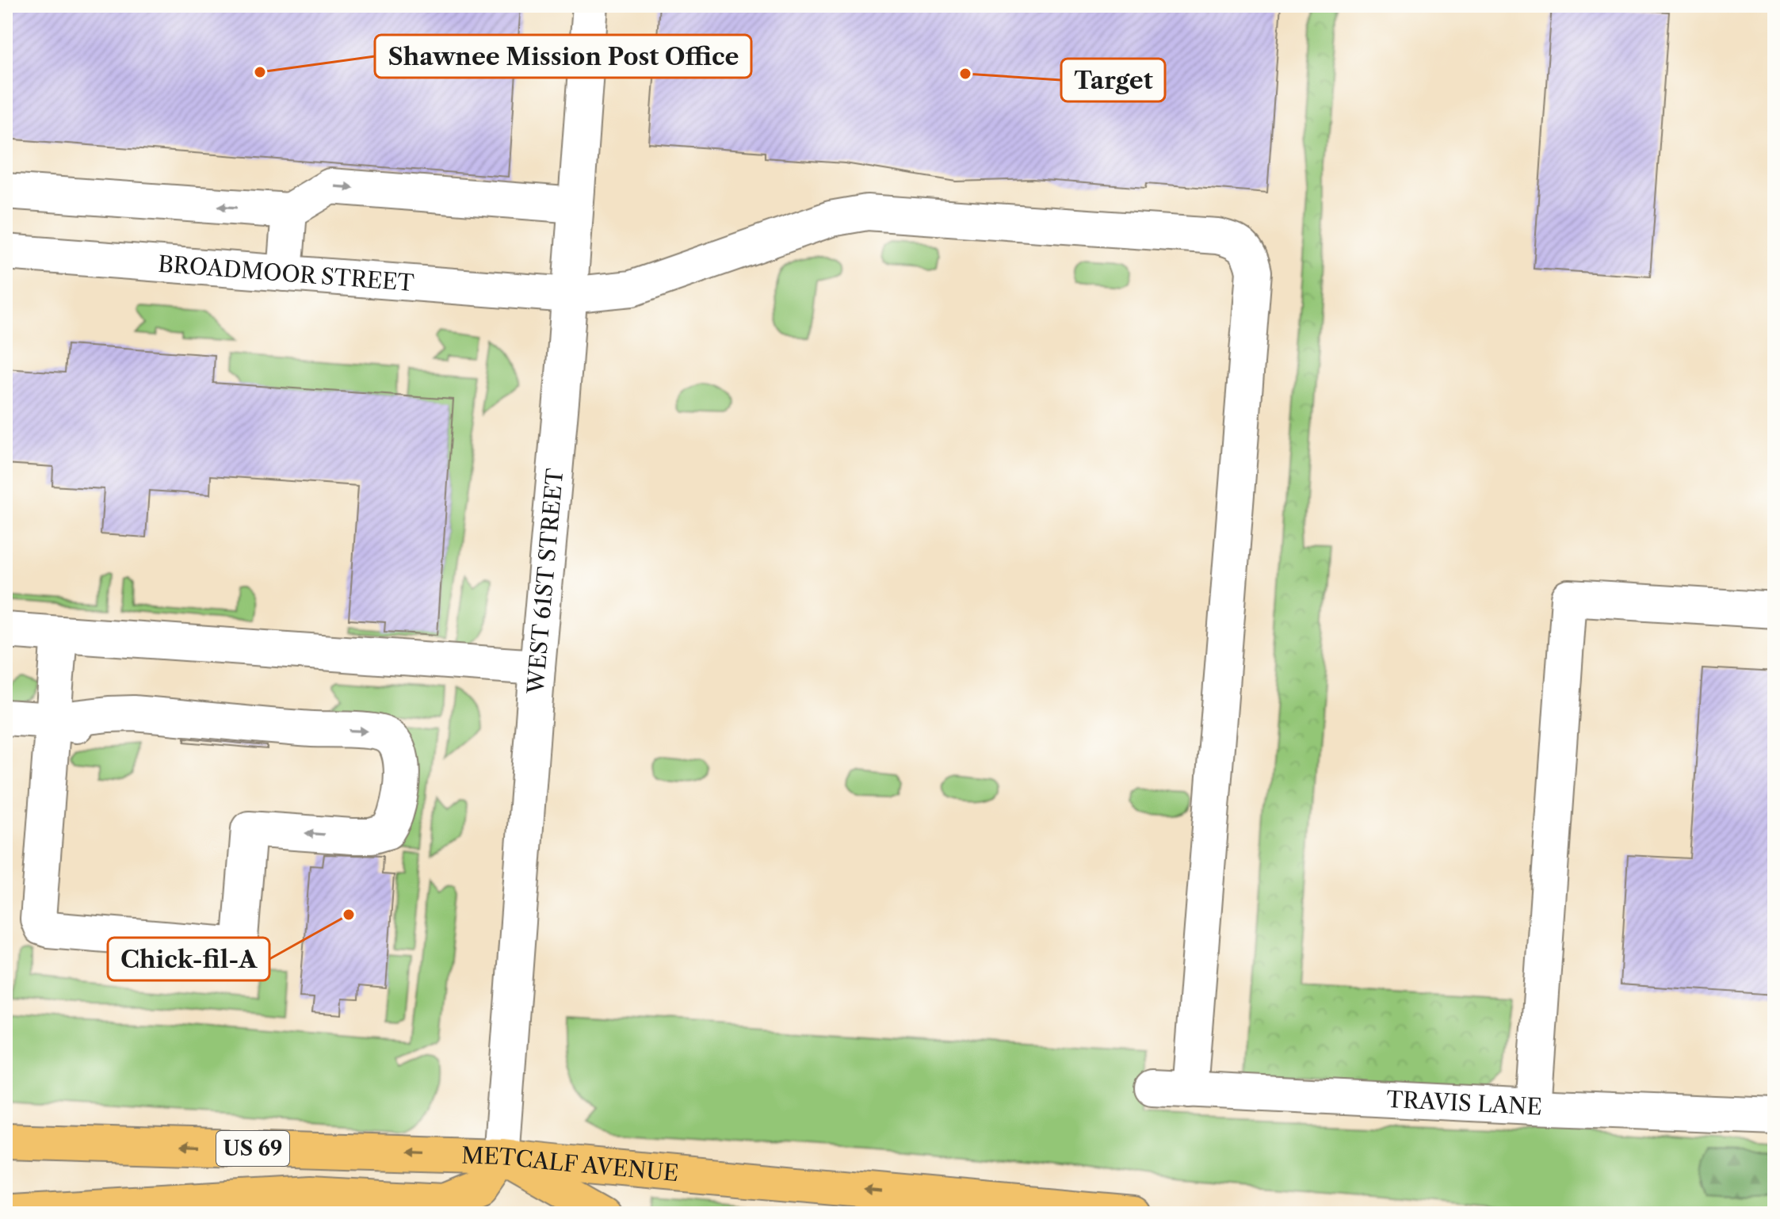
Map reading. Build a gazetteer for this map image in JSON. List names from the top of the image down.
{
  "streets": {
    "highway": ["US 69", "METCALF AVENUE"],
    "street": ["BROADMOOR STREET", "WEST 61ST STREET", "TRAVIS LANE"]
  },
  "crossings": [
    ["BROADMOOR STREET", "WEST 61ST STREET"],
    ["BROADMOOR STREET", "TRAVIS LANE"],
    ["WEST 61ST STREET", "METCALF AVENUE"]
  ],
  "places": ["Shawnee Mission Post Office", "Target", "Chick-fil-A"]
}
